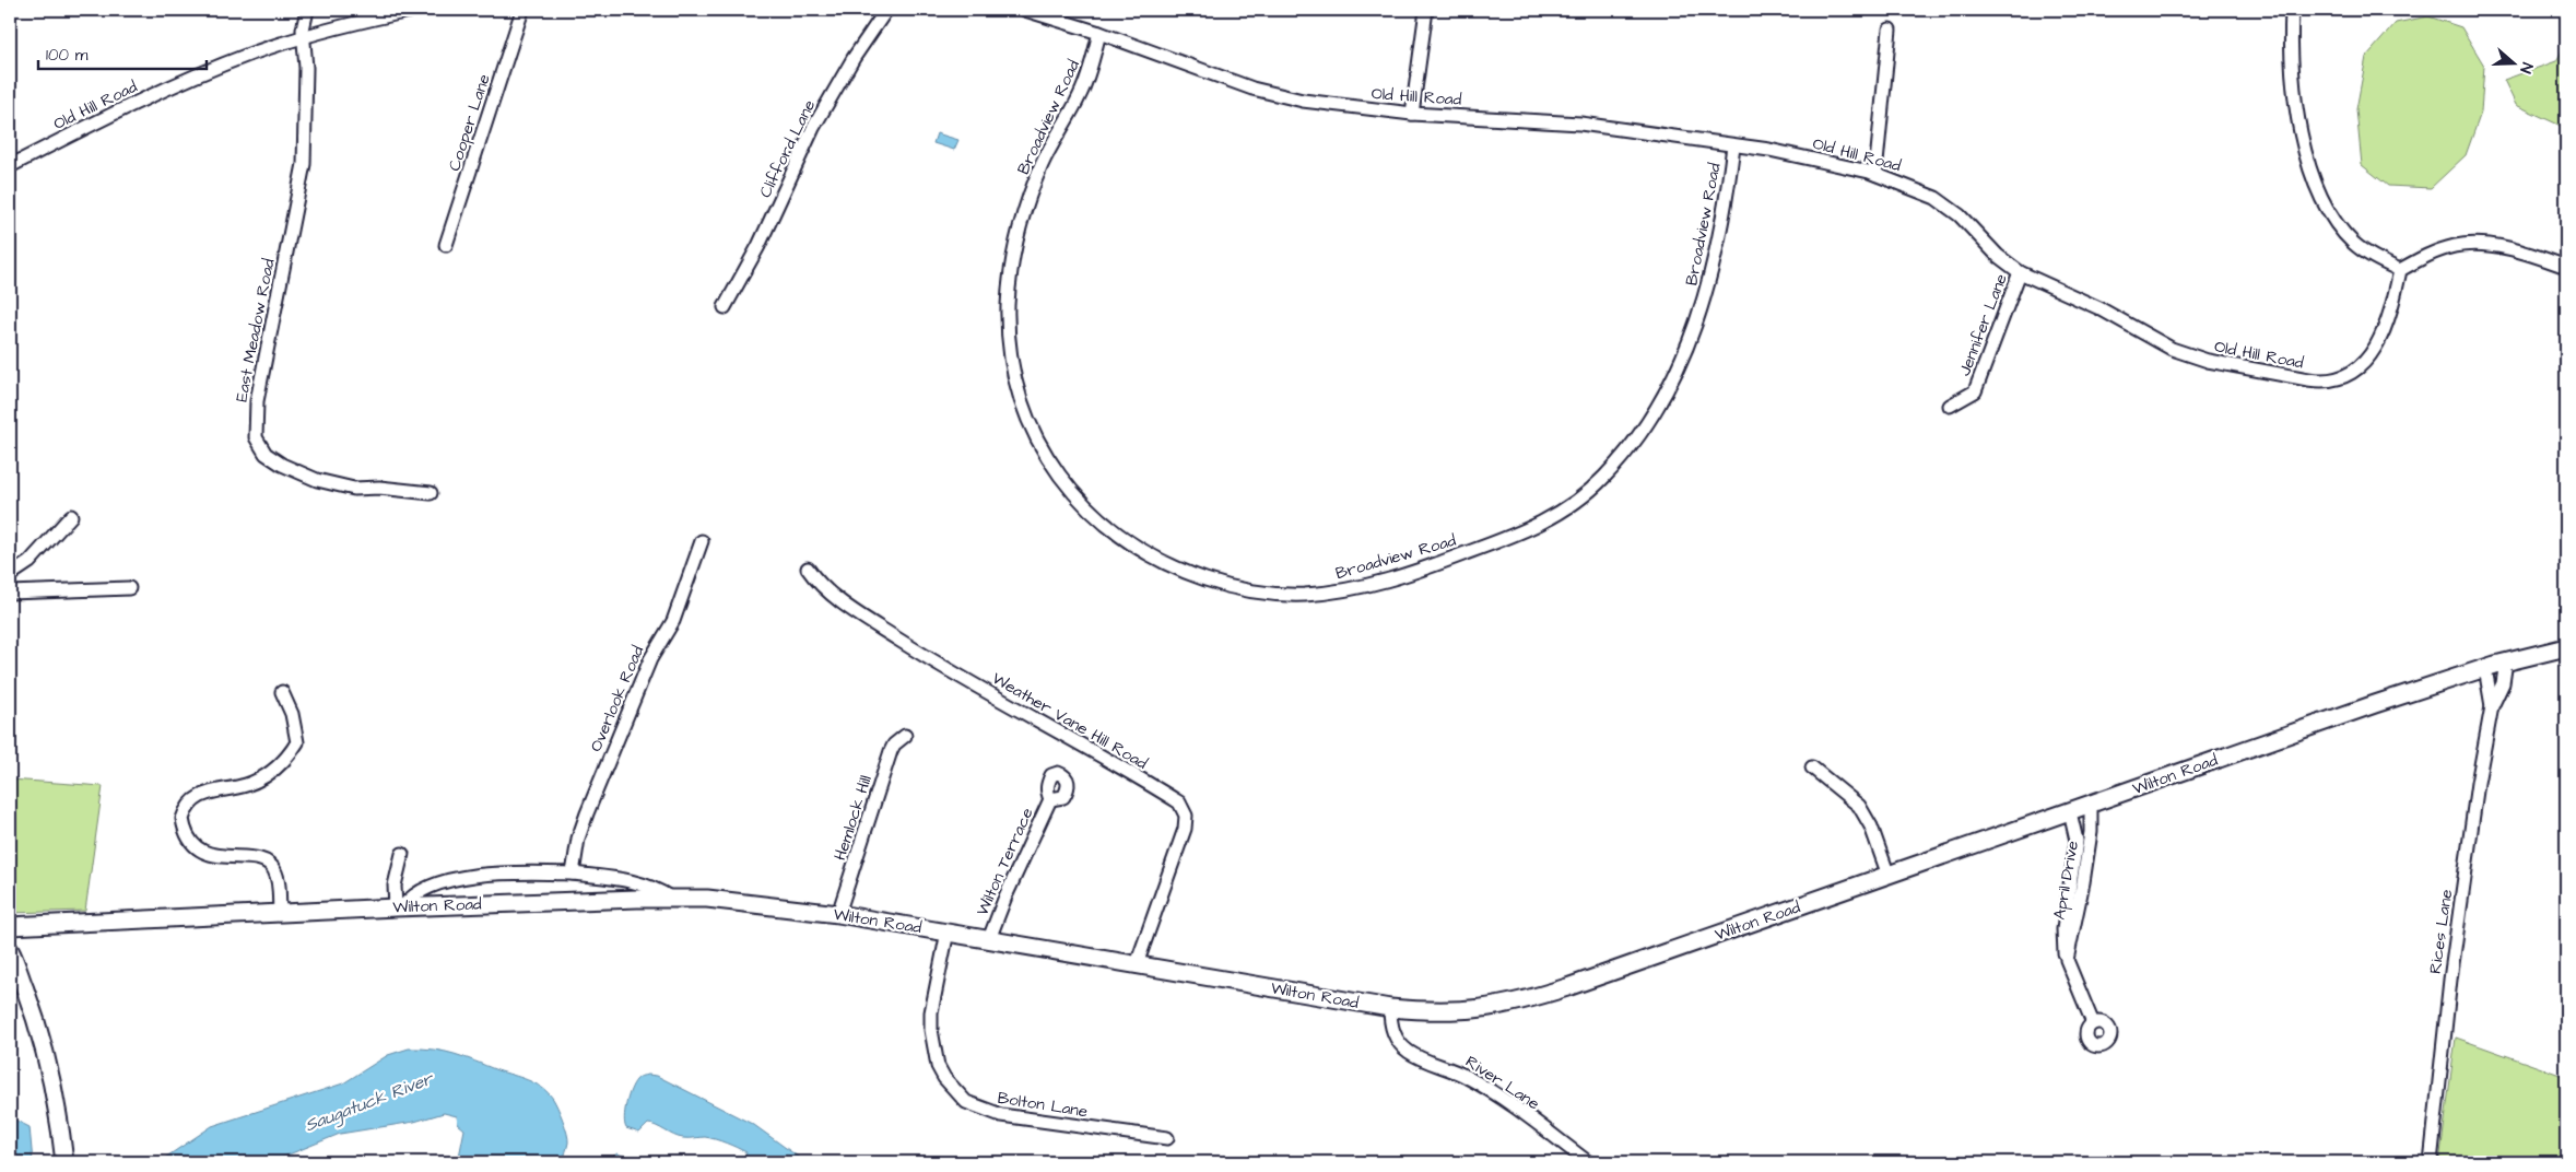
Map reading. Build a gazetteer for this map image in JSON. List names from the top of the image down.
{
  "streets": {
    "main road": ["Wilton Road"],
    "street": [
      "Old Hill Road",
      "Broadview Road",
      "Cooper Lane",
      "Clifford Lane",
      "Jennifer Lane",
      "East Meadow Road",
      "Overlook Road",
      "Weather Vane Hill Road",
      "Hemlock Hill",
      "Wilton Terrace",
      "April Drive",
      "Rices Lane",
      "River Lane",
      "Bolton Lane"
    ]
  },
  "crossings": [
    ["Old Hill Road", "Broadview Road"],
    ["Old Hill Road", "Jennifer Lane"],
    ["Old Hill Road", "East Meadow Road"],
    ["Weather Vane Hill Road", "Wilton Road"],
    ["Wilton Road", "Hemlock Hill"],
    ["Wilton Road", "Wilton Terrace"],
    ["Wilton Road", "April Drive"],
    ["Wilton Road", "Rices Lane"],
    ["Wilton Road", "River Lane"],
    ["Wilton Road", "Bolton Lane"]
  ],
  "water": ["Saugatuck River"],
  "scale_bar": "100 m",
  "north": "right"
}
